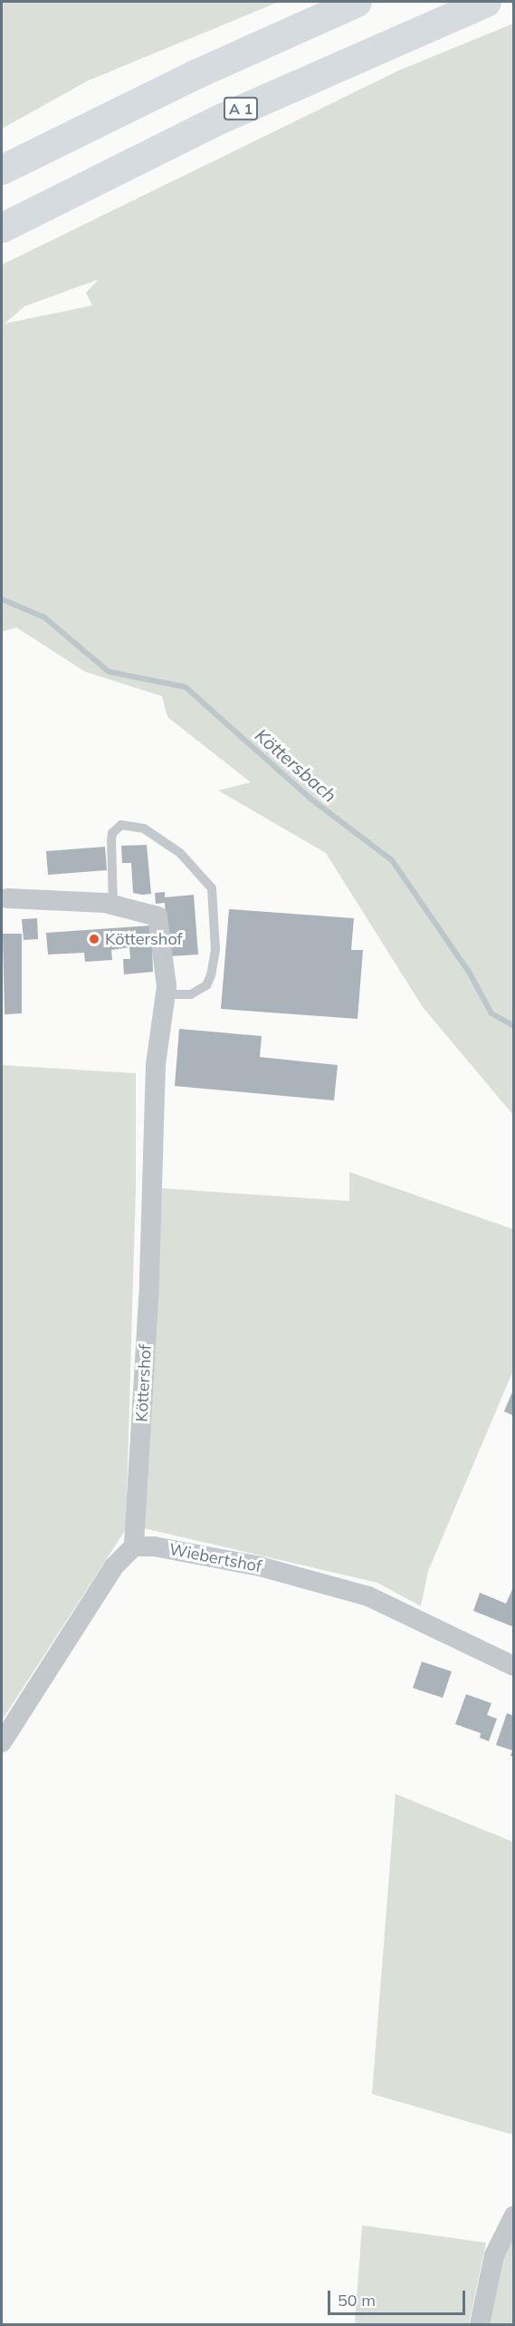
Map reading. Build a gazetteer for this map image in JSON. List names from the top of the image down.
{
  "streets": {
    "highway": ["A 1"],
    "street": ["Köttershof", "Wiebertshof"]
  },
  "crossings": [
    ["Köttershof", "Wiebertshof"]
  ],
  "water": ["Köttersbach"],
  "places": ["Köttershof"],
  "scale_bar": "50 m"
}
